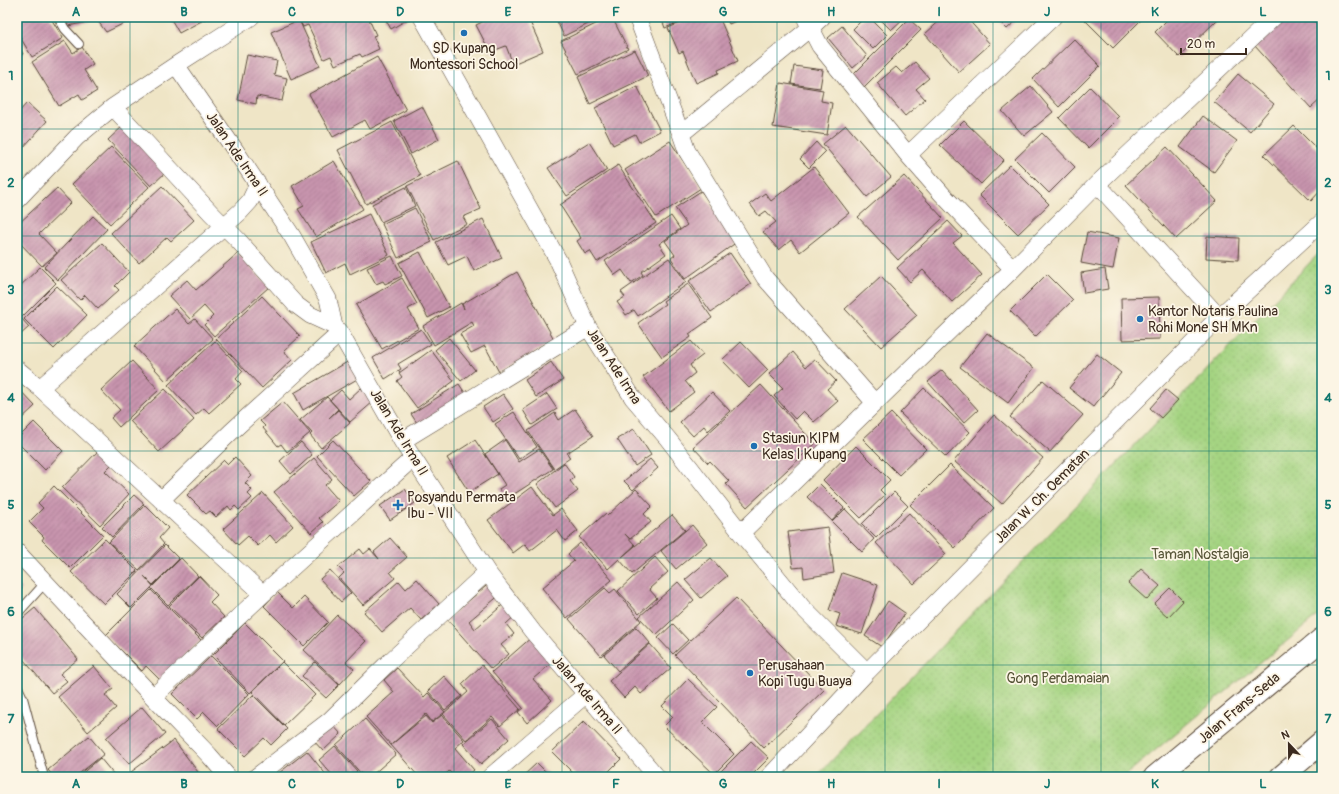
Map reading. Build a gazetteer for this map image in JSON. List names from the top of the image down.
{
  "streets": {
    "main road": ["Jalan Frans-Seda"],
    "street": ["Jalan Ade Irma II", "Jalan Ade Irma", "Jalan W. Ch. Oematan"]
  },
  "crossings": [
    ["Jalan Ade Irma", "Jalan W. Ch. Oematan"]
  ],
  "parks": ["Taman Nostalgia", "Gong Perdamaian"],
  "places": {
    "other": [
      "SD Kupang Montessori School",
      "Kantor Notaris Paulina Rohi Mone SH MKn",
      "Stasiun KIPM Kelas I Kupang",
      "Perusahaan Kopi Tugu Buaya"
    ],
    "health": ["Posyandu Permata Ibu - VII"]
  },
  "scale_bar": "20 m",
  "north": "top",
  "grid": {
    "columns": [
      "A",
      "B",
      "C",
      "D",
      "E",
      "F",
      "G",
      "H",
      "I",
      "J",
      "K",
      "L"
    ],
    "rows": [
      "1",
      "2",
      "3",
      "4",
      "5",
      "6",
      "7"
    ]
  }
}
